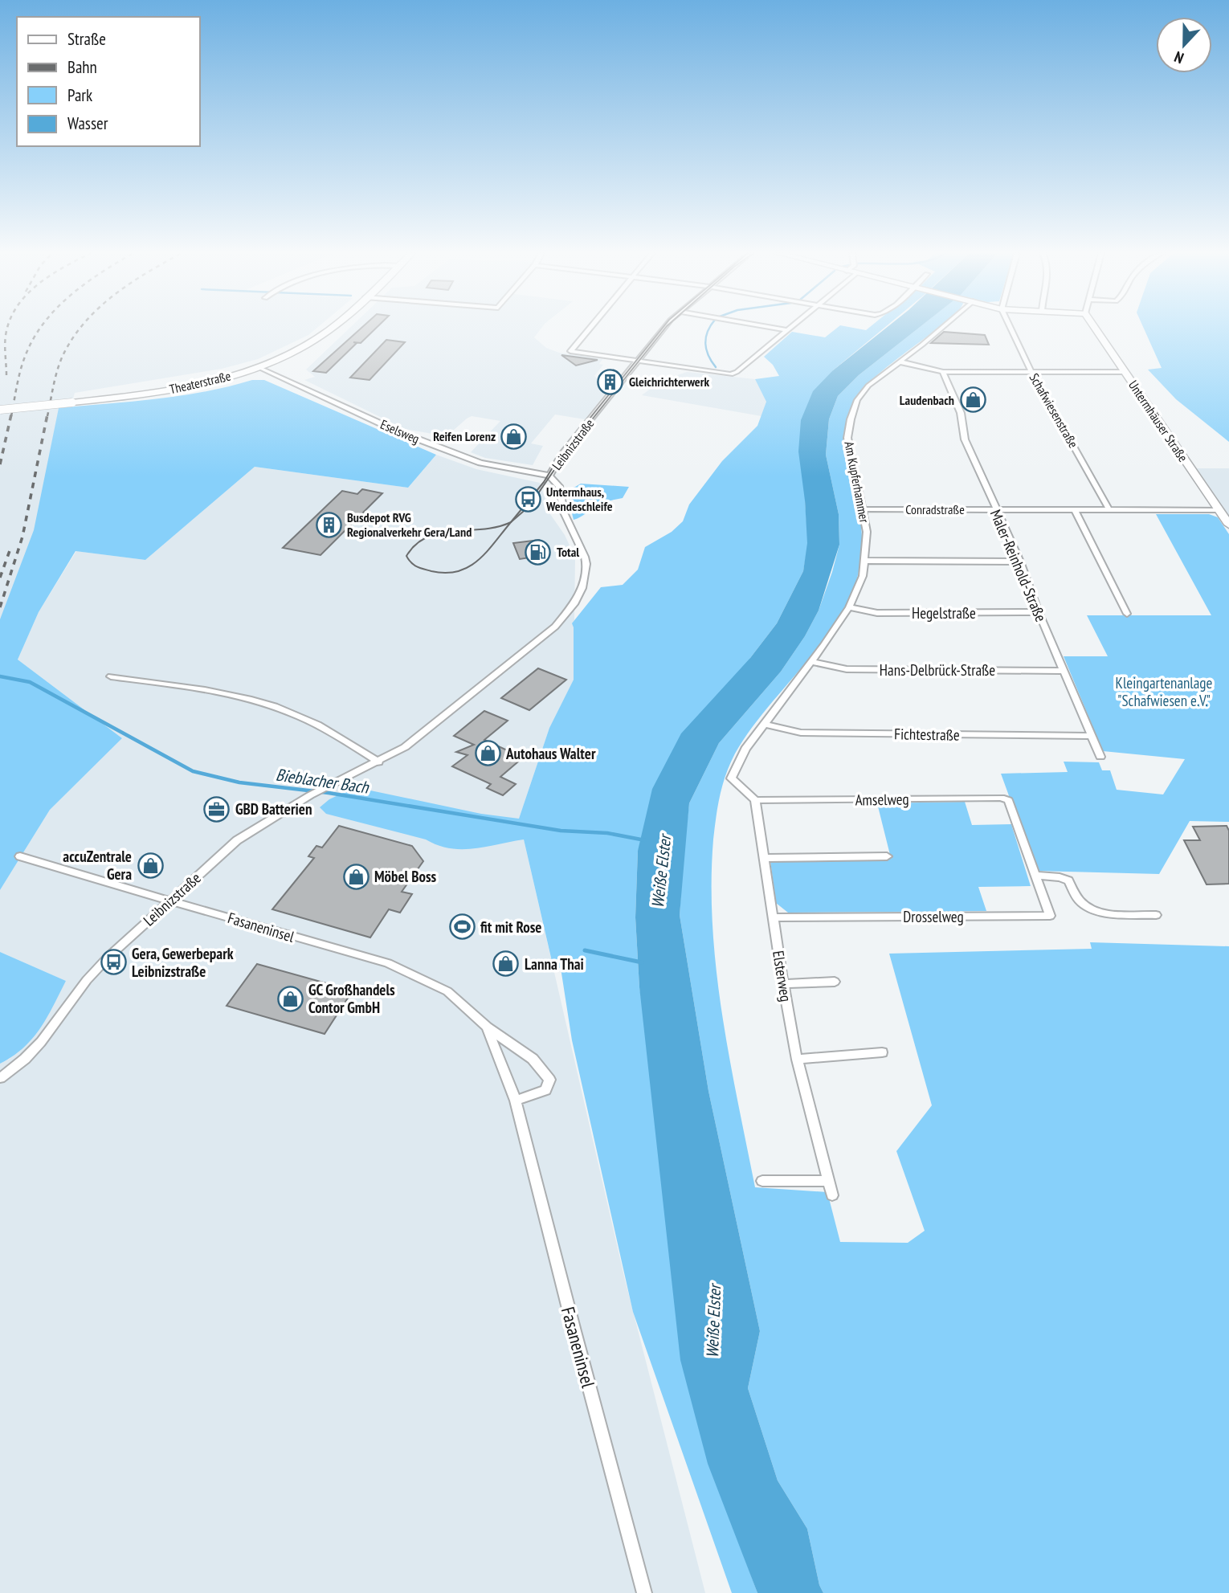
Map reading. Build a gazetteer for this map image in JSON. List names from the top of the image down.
{
  "streets": {
    "main road": ["Theaterstraße", "Untermhäuser Straße"],
    "street": [
      "Schafwiesenstraße",
      "Eselsweg",
      "Leibnizstraße",
      "Am Kupferhammer",
      "Conradstraße",
      "Maler-Reinhold-Straße",
      "Hegelstraße",
      "Hans-Delbrück-Straße",
      "Fichtestraße",
      "Amselweg",
      "Drosselweg",
      "Fasaneninsel",
      "Elsterweg"
    ]
  },
  "crossings": [
    ["Theaterstraße", "Eselsweg"],
    ["Schafwiesenstraße", "Conradstraße"],
    ["Untermhäuser Straße", "Conradstraße"],
    ["Eselsweg", "Leibnizstraße"],
    ["Leibnizstraße", "Fasaneninsel"],
    ["Am Kupferhammer", "Conradstraße"],
    ["Am Kupferhammer", "Hegelstraße"],
    ["Am Kupferhammer", "Hans-Delbrück-Straße"],
    ["Am Kupferhammer", "Fichtestraße"],
    ["Am Kupferhammer", "Amselweg"],
    ["Am Kupferhammer", "Elsterweg"],
    ["Conradstraße", "Maler-Reinhold-Straße"],
    ["Maler-Reinhold-Straße", "Hegelstraße"],
    ["Maler-Reinhold-Straße", "Hans-Delbrück-Straße"],
    ["Maler-Reinhold-Straße", "Fichtestraße"],
    ["Amselweg", "Drosselweg"],
    ["Amselweg", "Elsterweg"],
    ["Drosselweg", "Elsterweg"]
  ],
  "water": ["Bieblacher Bach", "Weiße Elster"],
  "parks": ["Kleingartenanlage \"Schafwiesen e.V.\""],
  "places": {
    "building": ["Gleichrichterwerk", "Busdepot RVG Regionalverkehr Gera/Land"],
    "shop": [
      "Laudenbach",
      "Reifen Lorenz",
      "Autohaus Walter",
      "accuZentrale Gera",
      "Möbel Boss",
      "Lanna Thai",
      "GC Großhandels Contor GmbH"
    ],
    "bus stop": ["Untermhaus, Wendeschleife", "Gera, Gewerbepark Leibnizstraße"],
    "fuel station": ["Total"],
    "office": ["GBD Batterien"],
    "sports": ["fit mit Rose"]
  },
  "legend": [
    "Straße",
    "Bahn",
    "Park",
    "Wasser"
  ],
  "north": "bottom"
}
